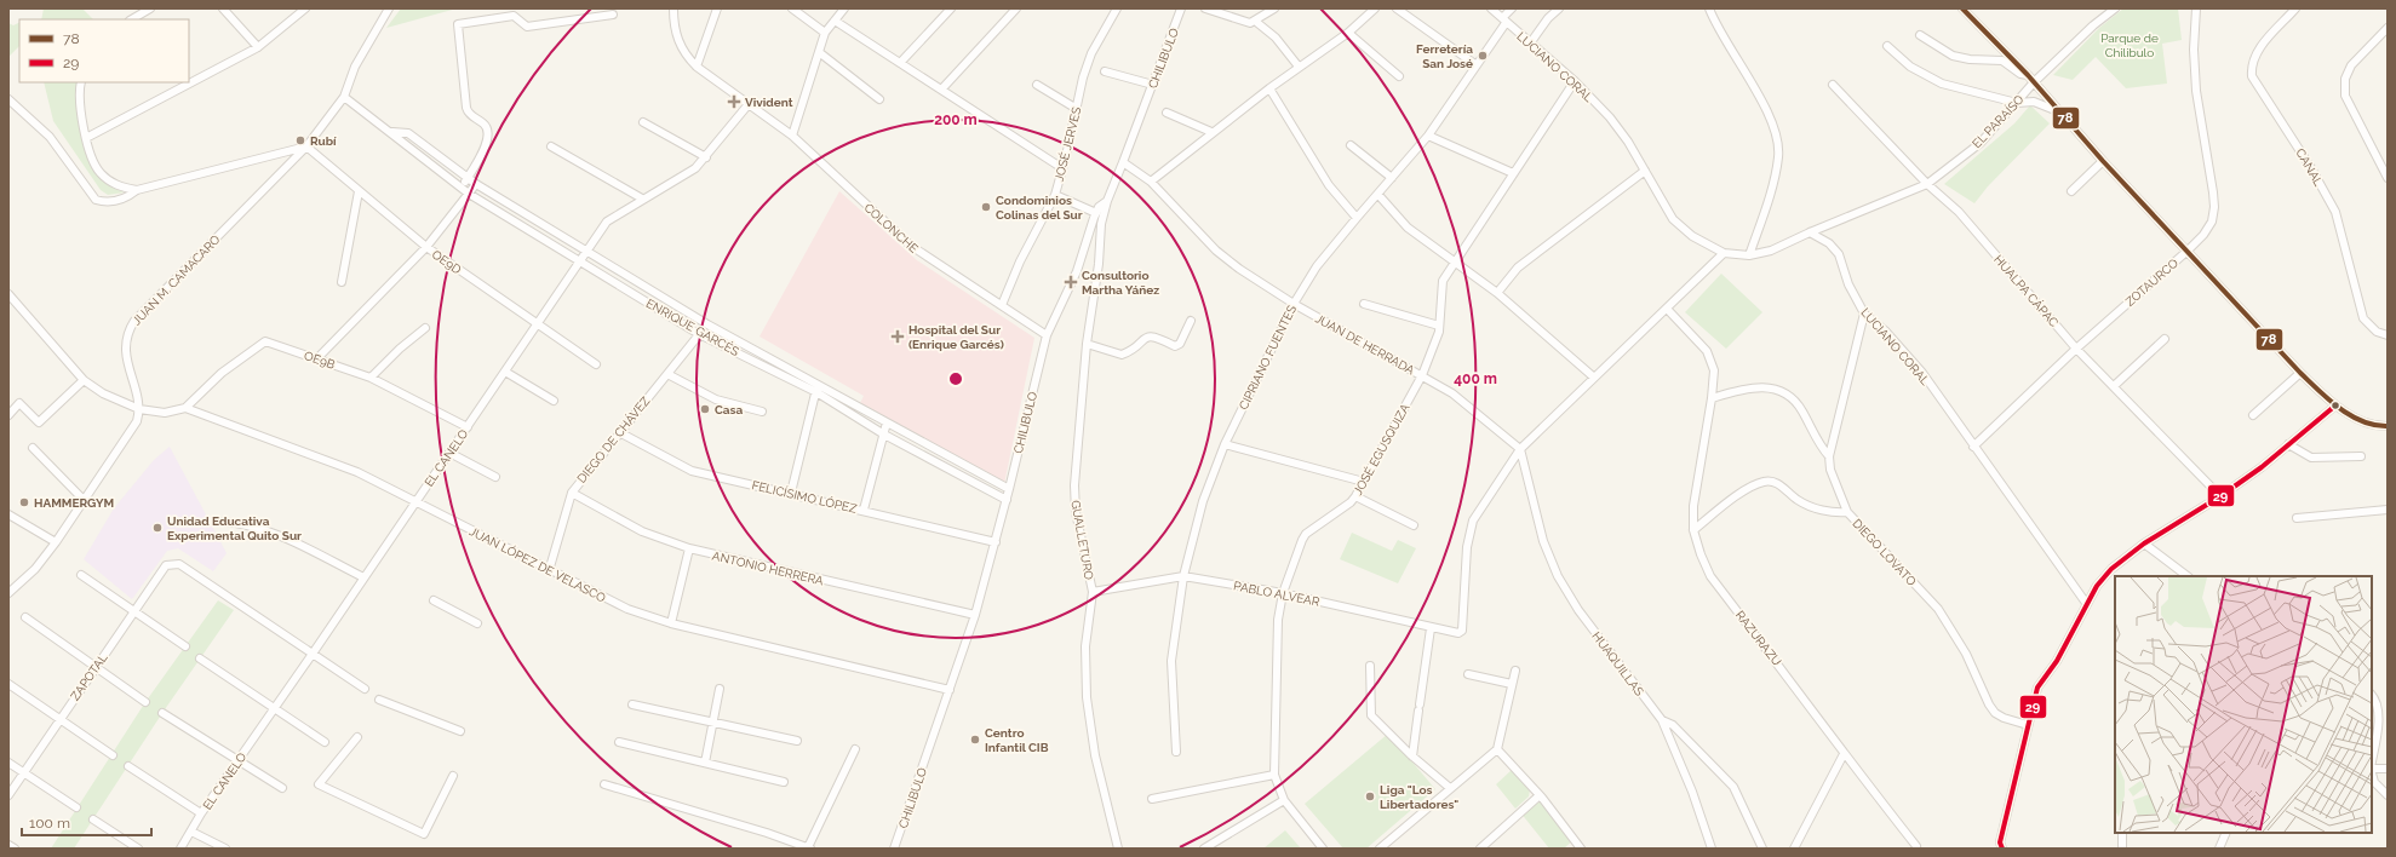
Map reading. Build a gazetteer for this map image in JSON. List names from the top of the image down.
{
  "streets": {
    "street": [
      "CHILIBULO",
      "LUCIANO CORAL",
      "EL PARAÍSO",
      "JOSÉ JERVES",
      "CANAL",
      "COLONCHE",
      "OE9D",
      "JUAN M. CAMACARO",
      "ZOTAURCO",
      "HUALPA CÁPAC",
      "ENRIQUE GARCÉS",
      "JUAN DE HERRADA",
      "CIPRIANO FUENTES",
      "OE9B",
      "DIEGO DE CHÁVEZ",
      "JOSÉ EGUSQUIZA",
      "EL CANELO",
      "FELICÍSIMO LÓPEZ",
      "GUALLETURO",
      "DIEGO LOVATO",
      "JUAN LÓPEZ DE VELASCO",
      "ANTONIO HERRERA",
      "PABLO ALVEAR",
      "RAZURAZU",
      "HUAQUILLAS",
      "ZAPOTAL"
    ]
  },
  "crossings": [
    ["CHILIBULO", "COLONCHE"],
    ["CHILIBULO", "ENRIQUE GARCÉS"],
    ["CHILIBULO", "JUAN DE HERRADA"],
    ["CHILIBULO", "FELICÍSIMO LÓPEZ"],
    ["CHILIBULO", "GUALLETURO"],
    ["CHILIBULO", "JUAN LÓPEZ DE VELASCO"],
    ["CHILIBULO", "ANTONIO HERRERA"],
    ["LUCIANO CORAL", "EL PARAÍSO"],
    ["LUCIANO CORAL", "ZOTAURCO"],
    ["LUCIANO CORAL", "CIPRIANO FUENTES"],
    ["LUCIANO CORAL", "JOSÉ EGUSQUIZA"],
    ["LUCIANO CORAL", "DIEGO LOVATO"],
    ["EL PARAÍSO", "HUALPA CÁPAC"],
    ["JOSÉ JERVES", "COLONCHE"],
    ["COLONCHE", "EL CANELO"],
    ["OE9D", "JUAN M. CAMACARO"],
    ["OE9D", "EL CANELO"],
    ["JUAN M. CAMACARO", "ENRIQUE GARCÉS"],
    ["ZOTAURCO", "HUALPA CÁPAC"],
    ["ENRIQUE GARCÉS", "DIEGO DE CHÁVEZ"],
    ["ENRIQUE GARCÉS", "EL CANELO"],
    ["JUAN DE HERRADA", "CIPRIANO FUENTES"],
    ["JUAN DE HERRADA", "JOSÉ EGUSQUIZA"],
    ["JUAN DE HERRADA", "PABLO ALVEAR"],
    ["JUAN DE HERRADA", "HUAQUILLAS"],
    ["CIPRIANO FUENTES", "PABLO ALVEAR"],
    ["OE9B", "EL CANELO"],
    ["OE9B", "JUAN LÓPEZ DE VELASCO"],
    ["DIEGO DE CHÁVEZ", "FELICÍSIMO LÓPEZ"],
    ["DIEGO DE CHÁVEZ", "JUAN LÓPEZ DE VELASCO"],
    ["DIEGO DE CHÁVEZ", "ANTONIO HERRERA"],
    ["JOSÉ EGUSQUIZA", "PABLO ALVEAR"],
    ["EL CANELO", "JUAN LÓPEZ DE VELASCO"],
    ["EL CANELO", "ZAPOTAL"],
    ["GUALLETURO", "PABLO ALVEAR"],
    ["PABLO ALVEAR", "HUAQUILLAS"]
  ],
  "parks": ["Parque de Chilibulo"],
  "places": {
    "other": [
      "Ferretería San José",
      "Rubí",
      "Condominios Colinas del Sur",
      "Casa",
      "HAMMERGYM",
      "Unidad Educativa Experimental Quito Sur",
      "Centro Infantil CIB",
      "Liga \"Los Libertadores\""
    ],
    "health": ["Vivident", "Consultorio Martha Yáñez", "Hospital del Sur (Enrique Garcés)"]
  },
  "lines": ["transit line 78", "transit line 29"],
  "legend": ["78", "29"],
  "scale_bar": "100 m",
  "rings": ["200 m", "400 m"]
}
